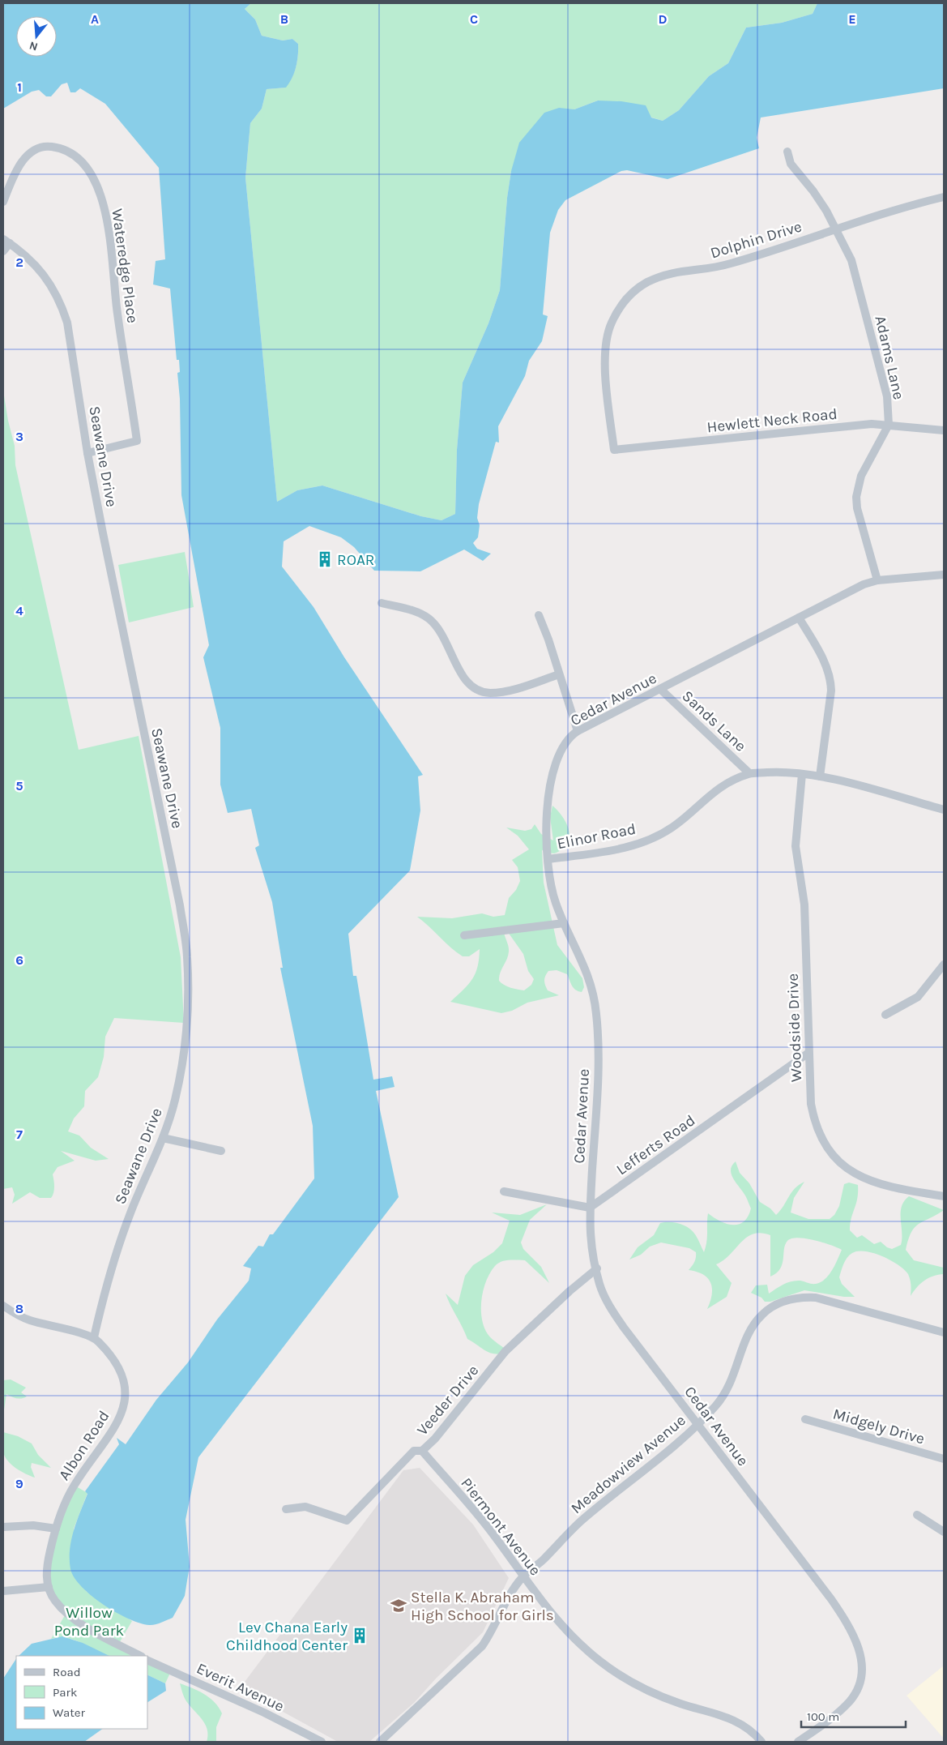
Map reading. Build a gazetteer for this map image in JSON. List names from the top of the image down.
{
  "streets": {
    "street": [
      "Dolphin Drive",
      "Wateredge Place",
      "Adams Lane",
      "Hewlett Neck Road",
      "Seawane Drive",
      "Cedar Avenue",
      "Sands Lane",
      "Elinor Road",
      "Woodside Drive",
      "Lefferts Road",
      "Veeder Drive",
      "Midgely Drive",
      "Albon Road",
      "Meadowview Avenue",
      "Piermont Avenue",
      "Everit Avenue"
    ]
  },
  "crossings": [
    ["Dolphin Drive", "Adams Lane"],
    ["Dolphin Drive", "Hewlett Neck Road"],
    ["Wateredge Place", "Seawane Drive"],
    ["Adams Lane", "Hewlett Neck Road"],
    ["Seawane Drive", "Albon Road"],
    ["Cedar Avenue", "Sands Lane"],
    ["Cedar Avenue", "Elinor Road"],
    ["Cedar Avenue", "Lefferts Road"],
    ["Cedar Avenue", "Veeder Drive"],
    ["Cedar Avenue", "Meadowview Avenue"],
    ["Sands Lane", "Elinor Road"],
    ["Elinor Road", "Woodside Drive"],
    ["Woodside Drive", "Lefferts Road"],
    ["Veeder Drive", "Piermont Avenue"],
    ["Meadowview Avenue", "Piermont Avenue"]
  ],
  "parks": ["Willow Pond Park"],
  "places": {
    "building": ["ROAR", "Lev Chana Early Childhood Center"],
    "school or university": ["Stella K. Abraham High School for Girls"]
  },
  "legend": ["Road", "Park", "Water"],
  "scale_bar": "100 m",
  "north": "bottom",
  "grid": {
    "columns": [
      "A",
      "B",
      "C",
      "D",
      "E"
    ],
    "rows": [
      "1",
      "2",
      "3",
      "4",
      "5",
      "6",
      "7",
      "8",
      "9"
    ]
  }
}
